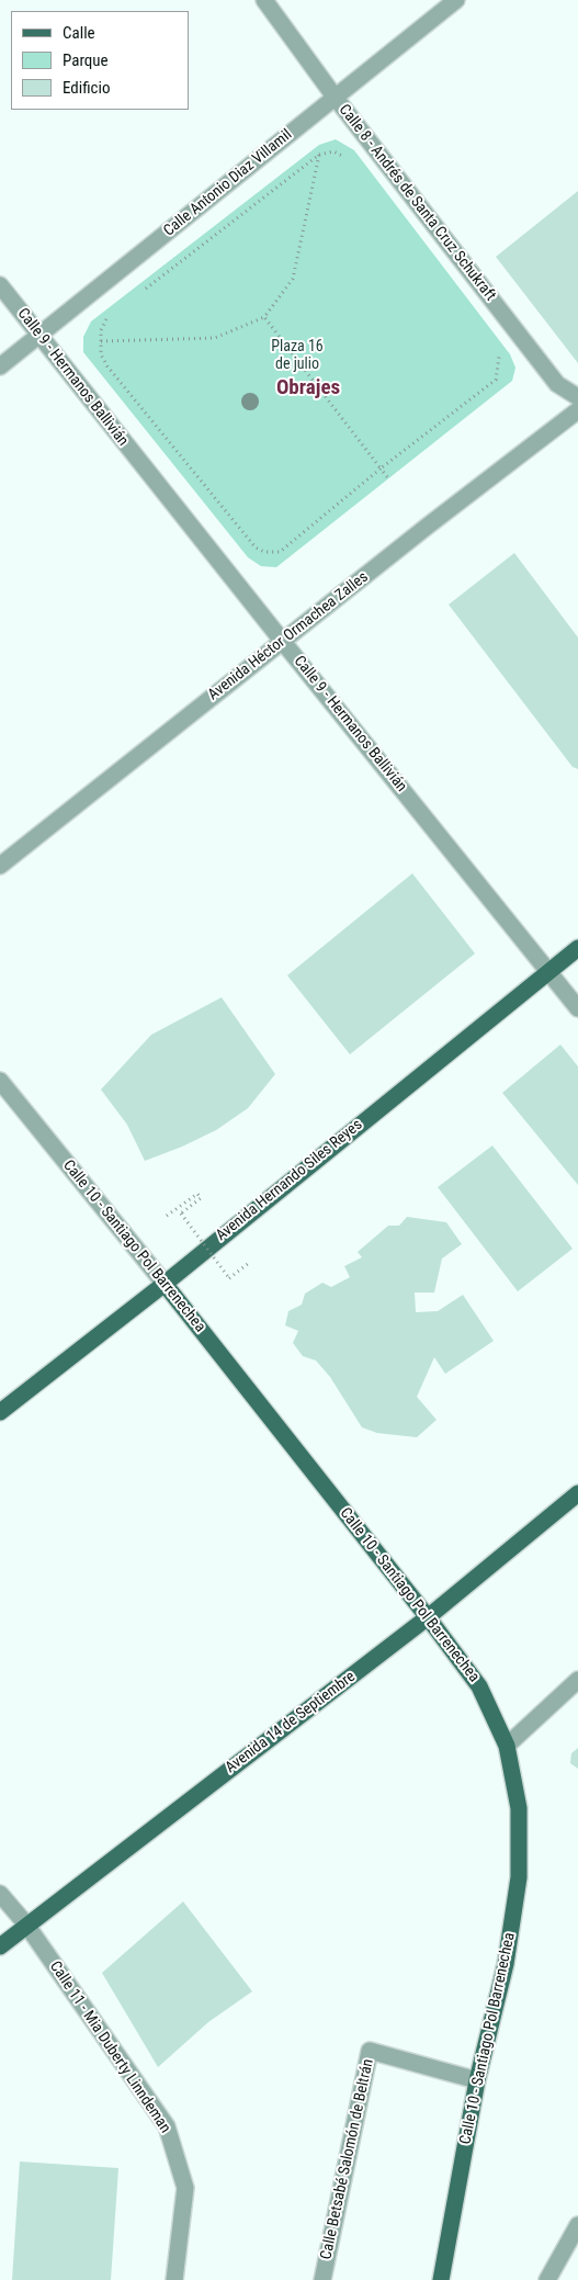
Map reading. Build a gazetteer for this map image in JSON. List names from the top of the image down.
{
  "streets": {
    "main road": ["Avenida Hernando Siles Reyes", "Calle 10 - Santiago Pol Barrenechea", "Avenida 14 de Septiembre"],
    "street": [
      "Calle Antonio Diaz Villamil",
      "Calle 8 - Andrés de Santa Cruz Schukraft",
      "Calle 9 - Hermanos Ballivián",
      "Avenida Héctor Ormachea Zalles",
      "Calle 11 - Mia Duberty Linndeman",
      "Calle Betsabé Salomón de Beltrán"
    ]
  },
  "crossings": [
    ["Calle Antonio Diaz Villamil", "Calle 8 - Andrés de Santa Cruz Schukraft"],
    ["Calle Antonio Diaz Villamil", "Calle 9 - Hermanos Ballivián"],
    ["Calle 9 - Hermanos Ballivián", "Avenida Héctor Ormachea Zalles"],
    ["Calle 9 - Hermanos Ballivián", "Avenida Hernando Siles Reyes"],
    ["Avenida Hernando Siles Reyes", "Calle 10 - Santiago Pol Barrenechea"],
    ["Calle 10 - Santiago Pol Barrenechea", "Avenida 14 de Septiembre"],
    ["Calle 10 - Santiago Pol Barrenechea", "Calle Betsabé Salomón de Beltrán"],
    ["Avenida 14 de Septiembre", "Calle 11 - Mia Duberty Linndeman"]
  ],
  "districts": ["Obrajes"],
  "parks": ["Plaza 16 de julio"],
  "legend": ["Calle", "Parque", "Edificio"]
}
